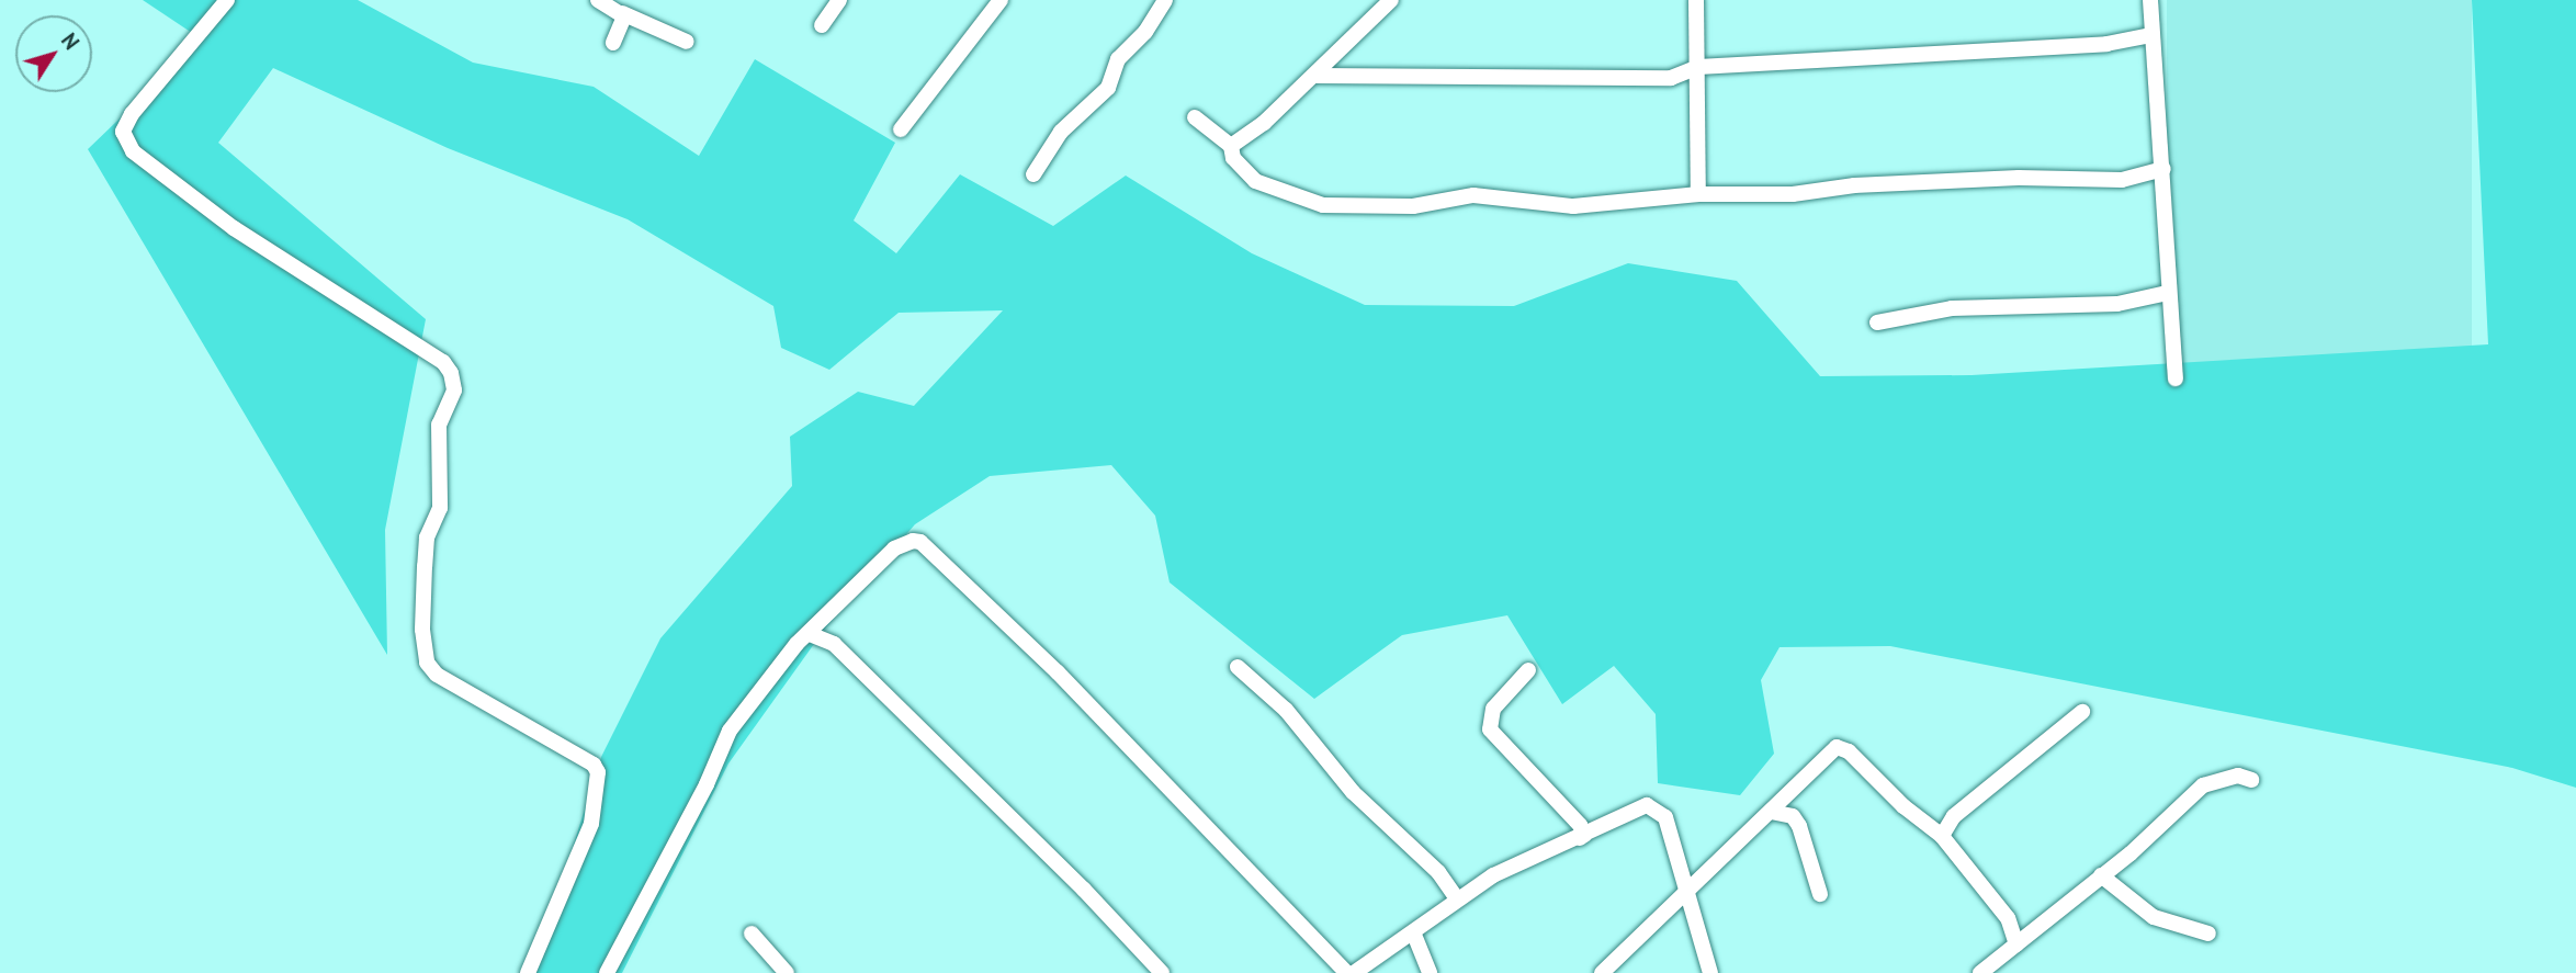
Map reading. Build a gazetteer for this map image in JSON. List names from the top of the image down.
{
  "north": "top right"
}
